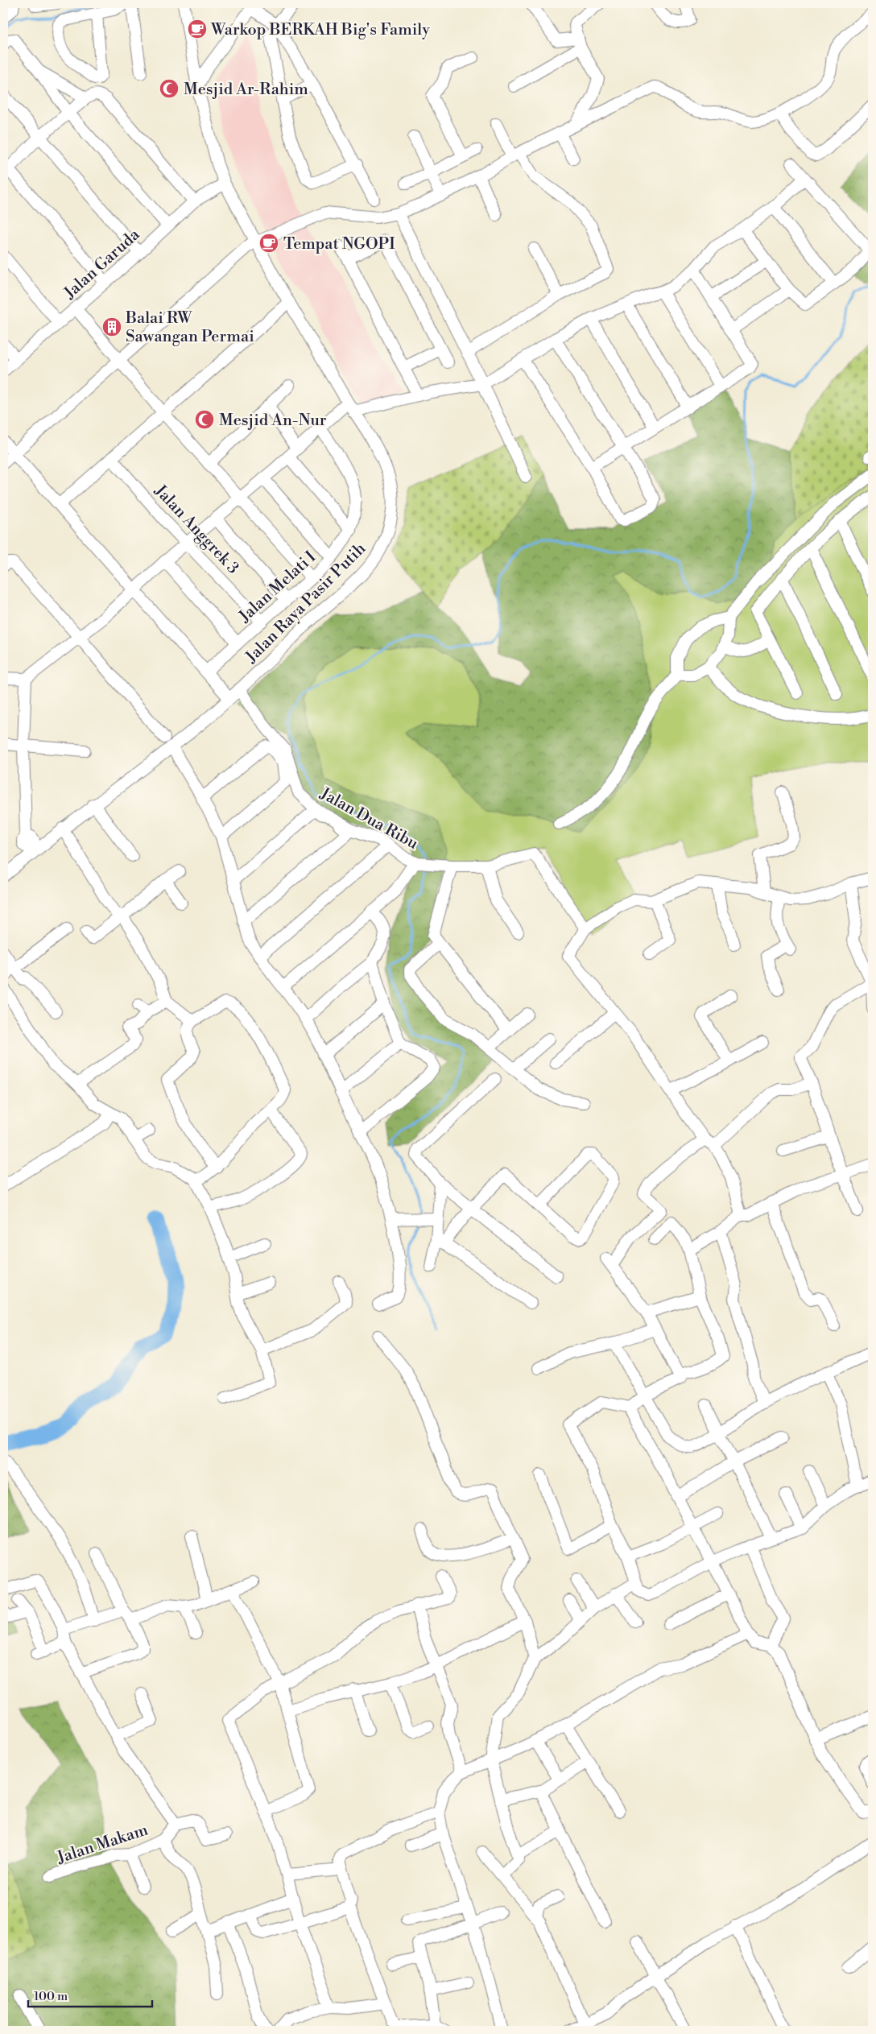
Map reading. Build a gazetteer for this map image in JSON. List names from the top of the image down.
{
  "streets": {
    "street": [
      "Jalan Garuda",
      "Jalan Anggrek 3",
      "Jalan Melati I",
      "Jalan Raya Pasir Putih",
      "Jalan Dua Ribu",
      "Jalan Makam"
    ]
  },
  "crossings": [
    ["Jalan Garuda", "Jalan Raya Pasir Putih"],
    ["Jalan Anggrek 3", "Jalan Melati I"],
    ["Jalan Raya Pasir Putih", "Jalan Dua Ribu"]
  ],
  "places": {
    "cafe": ["Warkop BERKAH Big's Family", "Tempat NGOPI"],
    "mosque": ["Mesjid Ar-Rahim", "Mesjid An-Nur"],
    "building": ["Balai RW Sawangan Permai"]
  },
  "scale_bar": "100 m"
}
